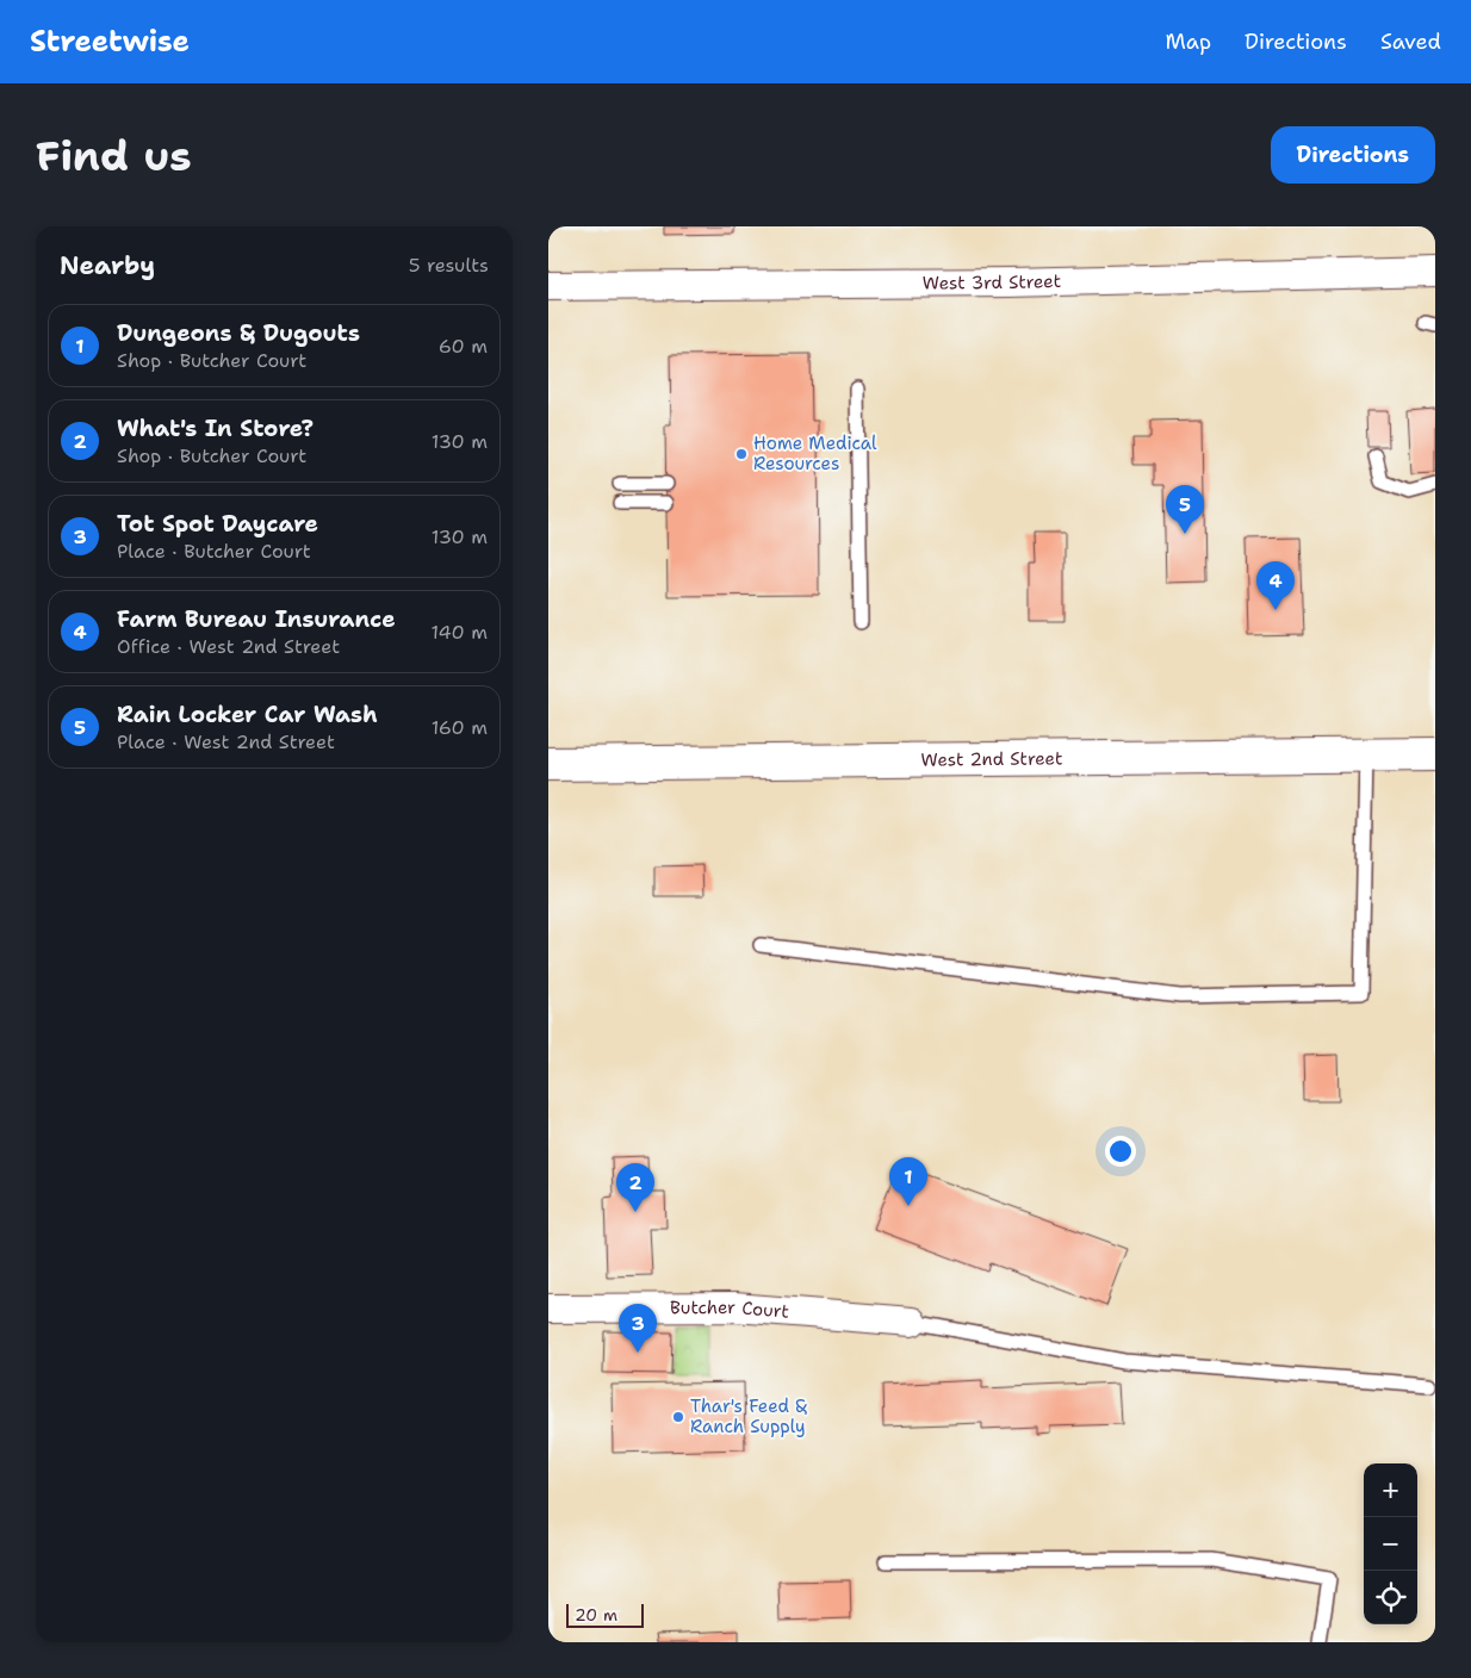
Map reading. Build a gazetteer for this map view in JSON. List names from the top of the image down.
{
  "streets": {
    "main road": ["West 2nd Street"],
    "street": ["West 3rd Street", "Butcher Court"]
  },
  "places": ["Home Medical Resources", "Thar's Feed & Ranch Supply"],
  "scale_bar": "20 m",
  "page": {
    "header": "Streetwise",
    "nav": ["Map", "Directions", "Saved"],
    "buttons": "Directions",
    "title": "Find us",
    "heading": ["Nearby", "5 results"],
    "list": [
      {
        "mark": "1",
        "name": "Dungeons & Dugouts",
        "note": "Shop · Butcher Court",
        "value": "60 m"
      },
      {
        "mark": "2",
        "name": "What's In Store?",
        "note": "Shop · Butcher Court",
        "value": "130 m"
      },
      {
        "mark": "3",
        "name": "Tot Spot Daycare",
        "note": "Place · Butcher Court",
        "value": "130 m"
      },
      {
        "mark": "4",
        "name": "Farm Bureau Insurance",
        "note": "Office · West 2nd Street",
        "value": "140 m"
      },
      {
        "mark": "5",
        "name": "Rain Locker Car Wash",
        "note": "Place · West 2nd Street",
        "value": "160 m"
      }
    ],
    "pins": [
      "5",
      "4",
      "1",
      "2",
      "3"
    ],
    "map_buttons": ["+", "−"],
    "scale": "20 m"
  }
}
